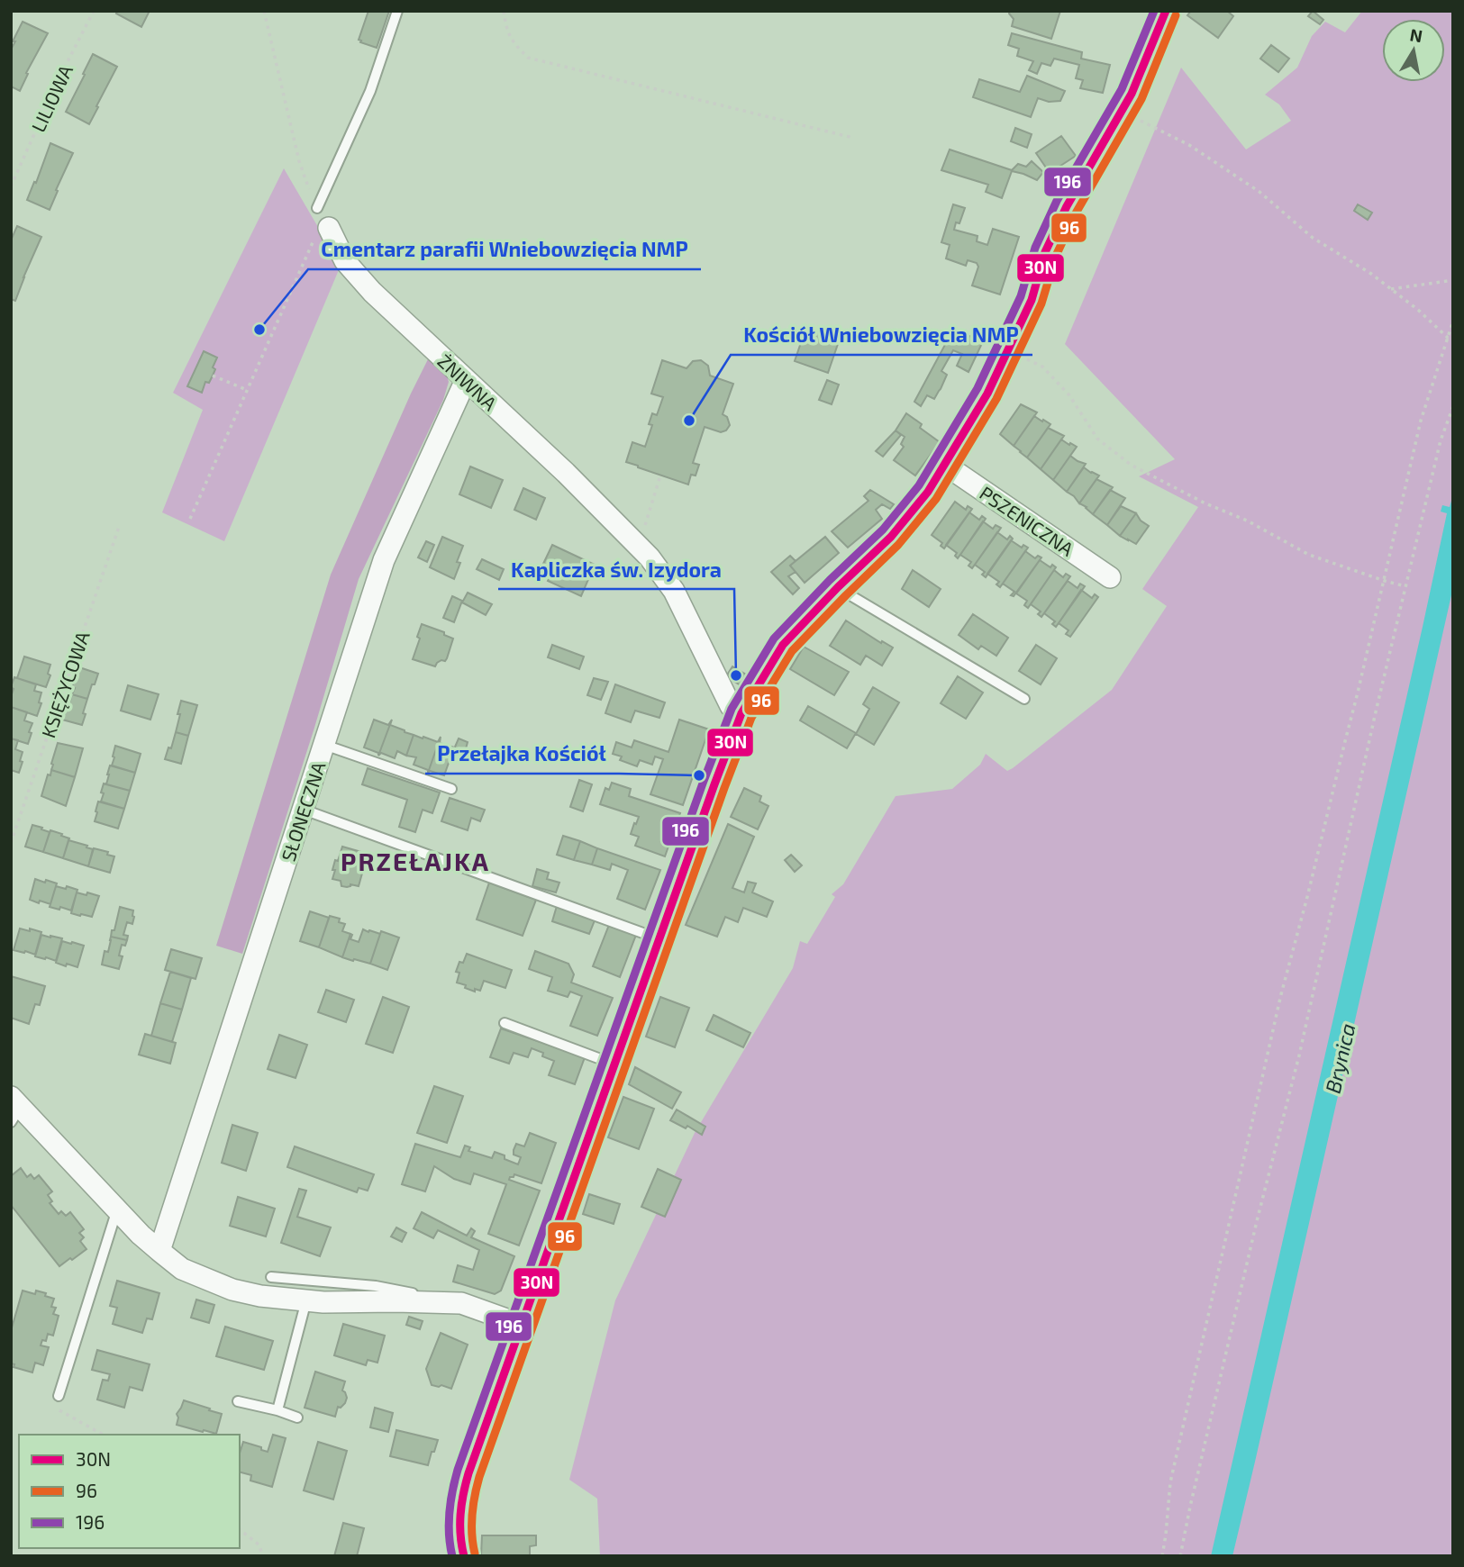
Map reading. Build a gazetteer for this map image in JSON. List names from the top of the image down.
{
  "streets": {
    "street": ["ŻNIWNA", "PSZENICZNA", "SŁONECZNA"],
    "path": ["LILIOWA", "KSIĘŻYCOWA"]
  },
  "crossings": [
    ["ŻNIWNA", "SŁONECZNA"]
  ],
  "districts": ["PRZEŁAJKA"],
  "water": ["Brynica"],
  "places": [
    "Cmentarz parafii Wniebowzięcia NMP",
    "Kościół Wniebowzięcia NMP",
    "Kapliczka św. Izydora",
    "Przełajka Kościół"
  ],
  "lines": ["transit line 30N", "transit line 196", "transit line 96"],
  "legend": ["30N", "96", "196"],
  "north": "top"
}
